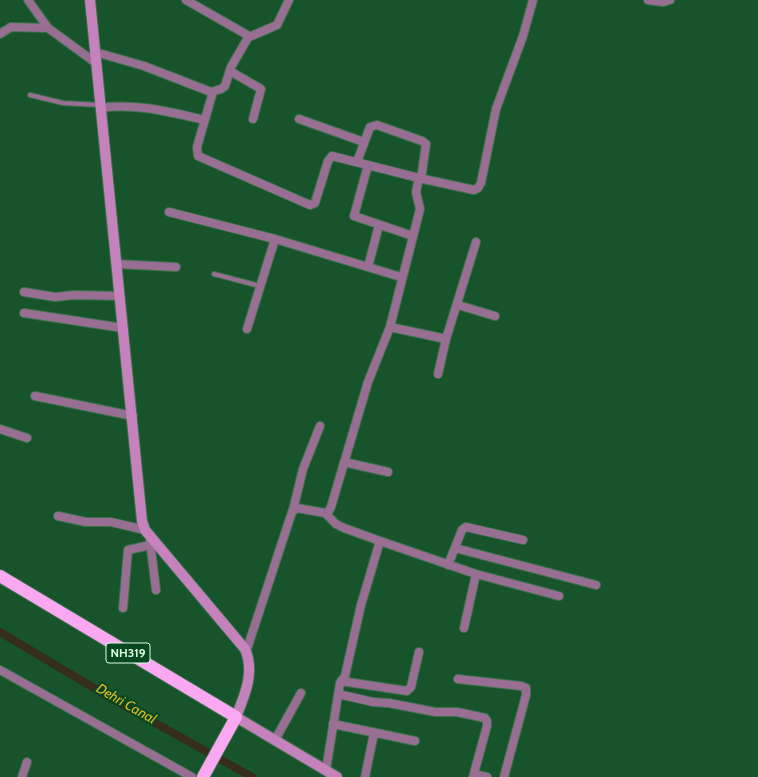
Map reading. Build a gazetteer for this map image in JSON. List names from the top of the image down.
{
  "streets": {
    "highway": ["NH319"]
  },
  "water": ["Dehri Canal"]
}
